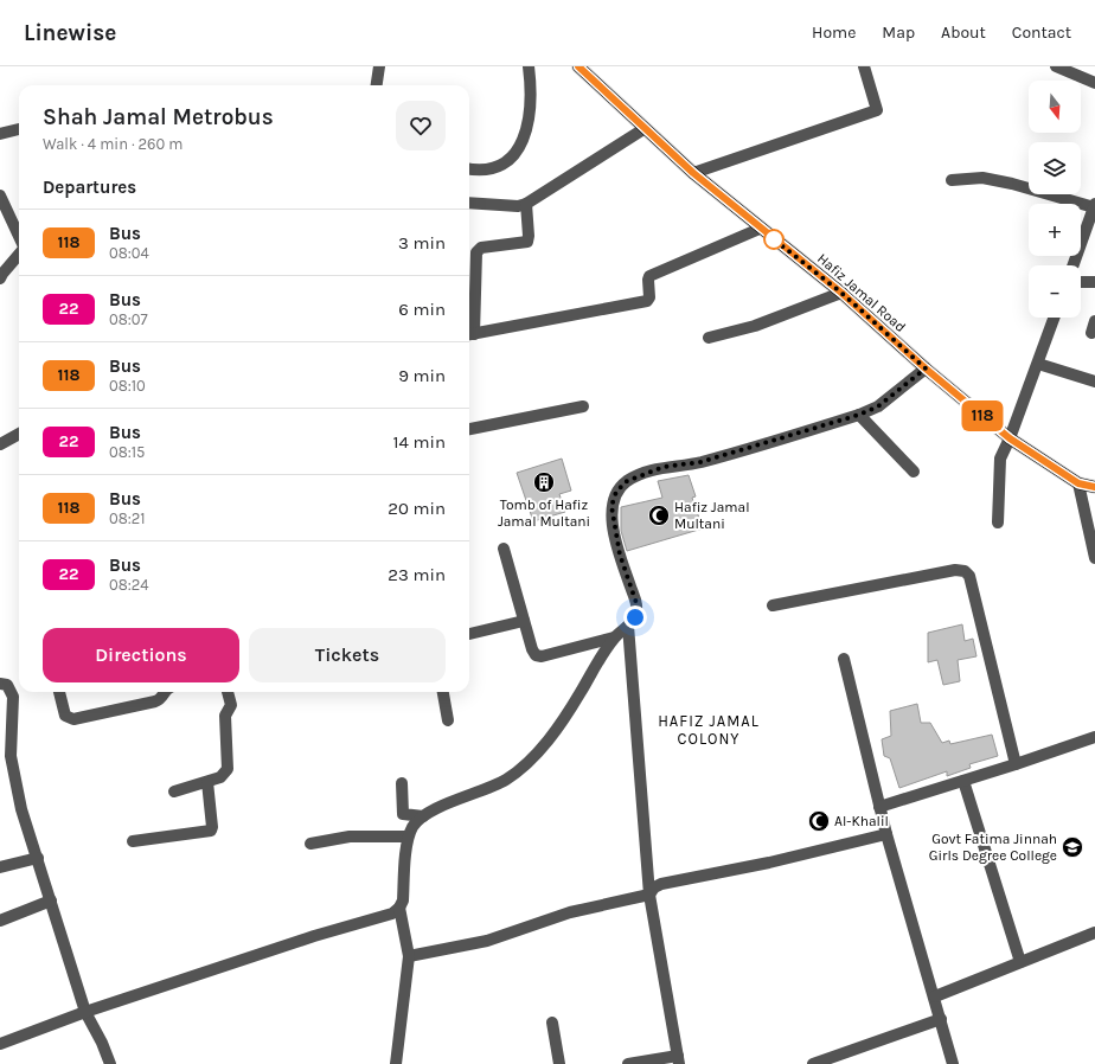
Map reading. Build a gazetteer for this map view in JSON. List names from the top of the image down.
{
  "streets": {
    "main road": ["Hafiz Jamal Road"]
  },
  "districts": ["HAFIZ JAMAL COLONY"],
  "places": {
    "building": ["Tomb of Hafiz Jamal Multani"],
    "mosque": ["Hafiz Jamal Multani", "Al-Khalil"],
    "school or university": ["Govt Fatima Jinnah Girls Degree College"]
  },
  "lines": ["bus line 118"],
  "north": "bottom",
  "page": {
    "header": "Linewise",
    "nav": [
      "Home",
      "Map",
      "About",
      "Contact"
    ],
    "on_map": "118",
    "map_buttons": ["+", "−"],
    "heading": [
      ["Shah Jamal Metrobus", "Walk · 4 min · 260 m"],
      "Departures"
    ],
    "list": [
      {
        "mark": "118",
        "name": "Bus",
        "note": "08:04",
        "value": "3 min"
      },
      {
        "mark": "22",
        "name": "Bus",
        "note": "08:07",
        "value": "6 min"
      },
      {
        "mark": "118",
        "name": "Bus",
        "note": "08:10",
        "value": "9 min"
      },
      {
        "mark": "22",
        "name": "Bus",
        "note": "08:15",
        "value": "14 min"
      },
      {
        "mark": "118",
        "name": "Bus",
        "note": "08:21",
        "value": "20 min"
      },
      {
        "mark": "22",
        "name": "Bus",
        "note": "08:24",
        "value": "23 min"
      }
    ],
    "buttons": ["Directions", "Tickets"]
  }
}
